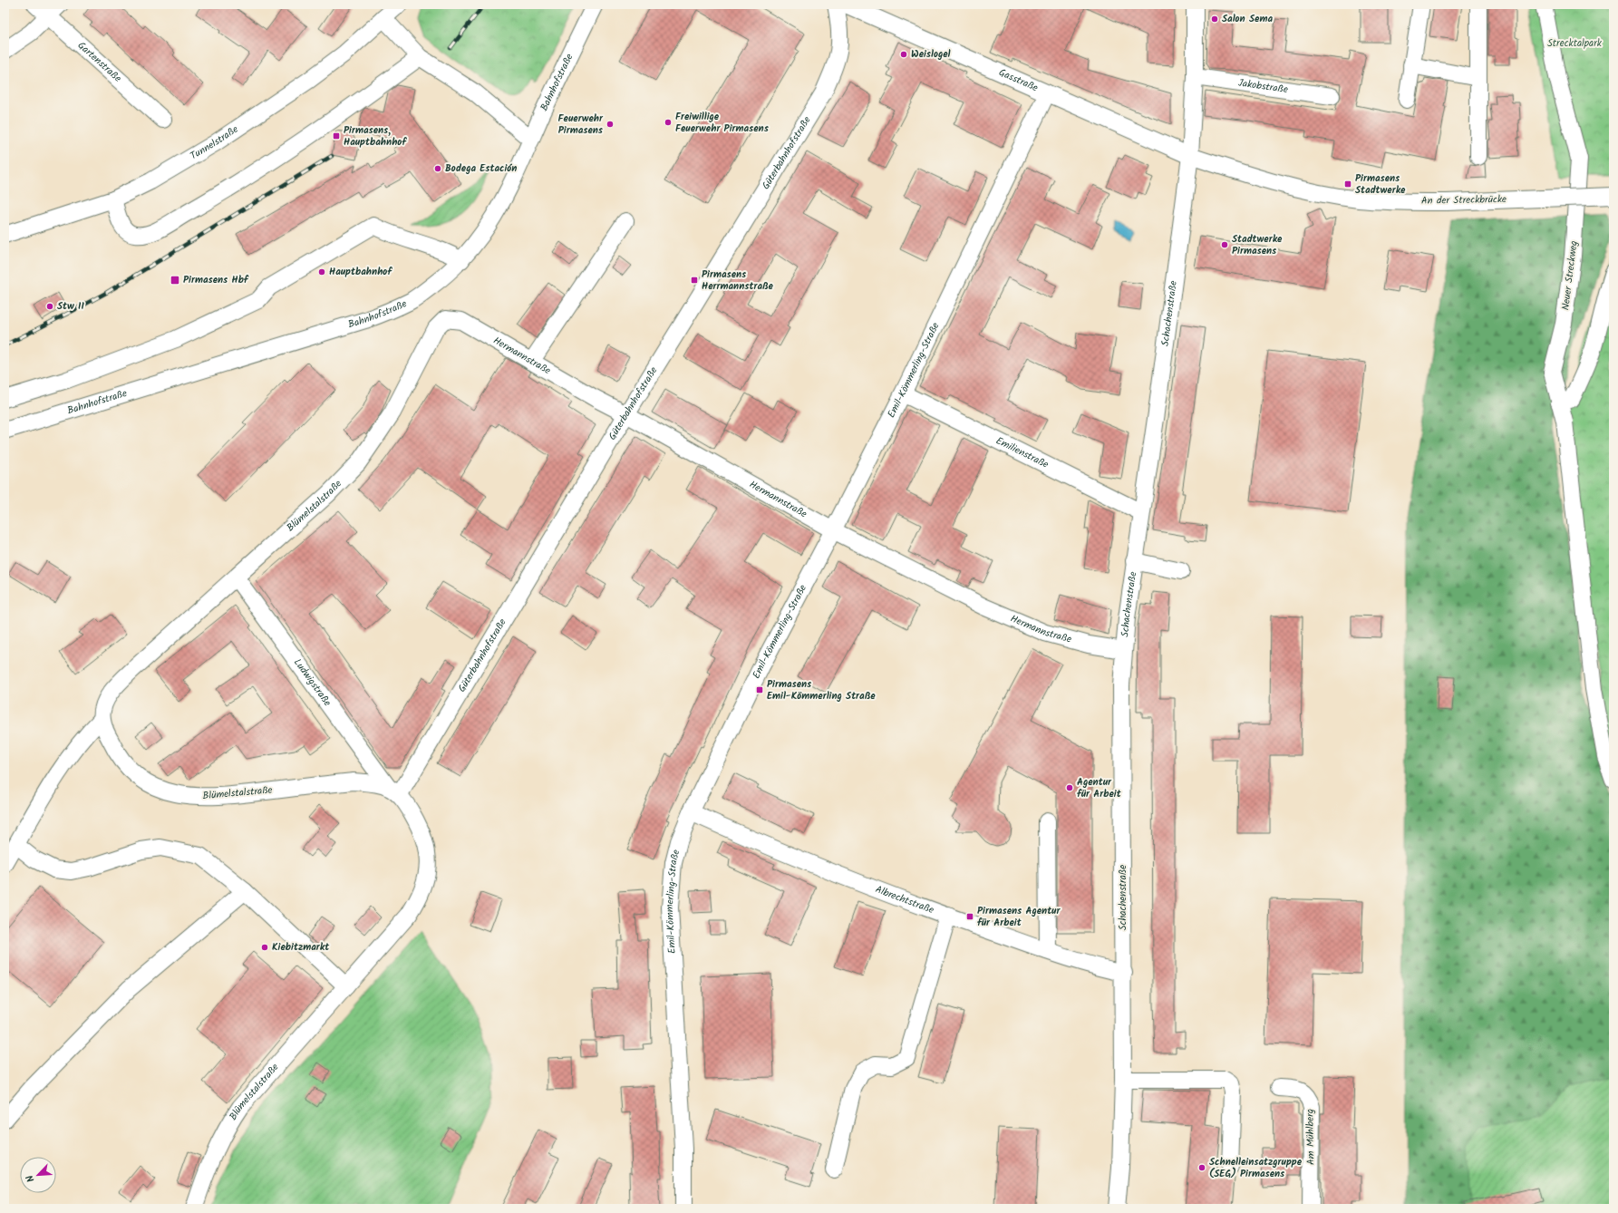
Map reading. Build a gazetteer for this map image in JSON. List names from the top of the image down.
{
  "streets": {
    "street": [
      "Gartenstraße",
      "Gasstraße",
      "Bahnhofstraße",
      "Jakobstraße",
      "Tunnelstraße",
      "Güterbahnhofstraße",
      "An der Streckbrücke",
      "Neuer Streckweg",
      "Schachenstraße",
      "Hermannstraße",
      "Emil-Kömmerling-Straße",
      "Emilienstraße",
      "Blümelstalstraße",
      "Ludwigstraße",
      "Albrechtstraße",
      "Am Mühlberg"
    ]
  },
  "crossings": [
    ["Gasstraße", "An der Streckbrücke"],
    ["Gasstraße", "Schachenstraße"],
    ["Gasstraße", "Emil-Kömmerling-Straße"],
    ["Jakobstraße", "Schachenstraße"],
    ["Güterbahnhofstraße", "Hermannstraße"],
    ["Güterbahnhofstraße", "Blümelstalstraße"],
    ["Güterbahnhofstraße", "Ludwigstraße"],
    ["An der Streckbrücke", "Schachenstraße"],
    ["Schachenstraße", "Hermannstraße"],
    ["Schachenstraße", "Emilienstraße"],
    ["Schachenstraße", "Albrechtstraße"],
    ["Hermannstraße", "Emil-Kömmerling-Straße"],
    ["Hermannstraße", "Blümelstalstraße"],
    ["Emil-Kömmerling-Straße", "Emilienstraße"],
    ["Emil-Kömmerling-Straße", "Albrechtstraße"],
    ["Blümelstalstraße", "Ludwigstraße"]
  ],
  "parks": ["Strecktalpark"],
  "places": {
    "other": [
      "Salon Sema",
      "Weislogel",
      "Freiwillige Feuerwehr Pirmasens",
      "Feuerwehr Pirmasens",
      "Bodega Estación",
      "Stadtwerke Pirmasens",
      "Hauptbahnhof",
      "Stw II",
      "Agentur für Arbeit",
      "Kiebitzmarkt",
      "Schnelleinsatzgruppe (SEG) Pirmasens"
    ],
    "transit": [
      "Pirmasens, Hauptbahnhof",
      "Pirmasens Stadtwerke",
      "Pirmasens Hbf",
      "Pirmasens Herrmannstraße",
      "Pirmasens Emil-Kömmerling Straße",
      "Pirmasens Agentur für Arbeit"
    ]
  },
  "north": "bottom left"
}
